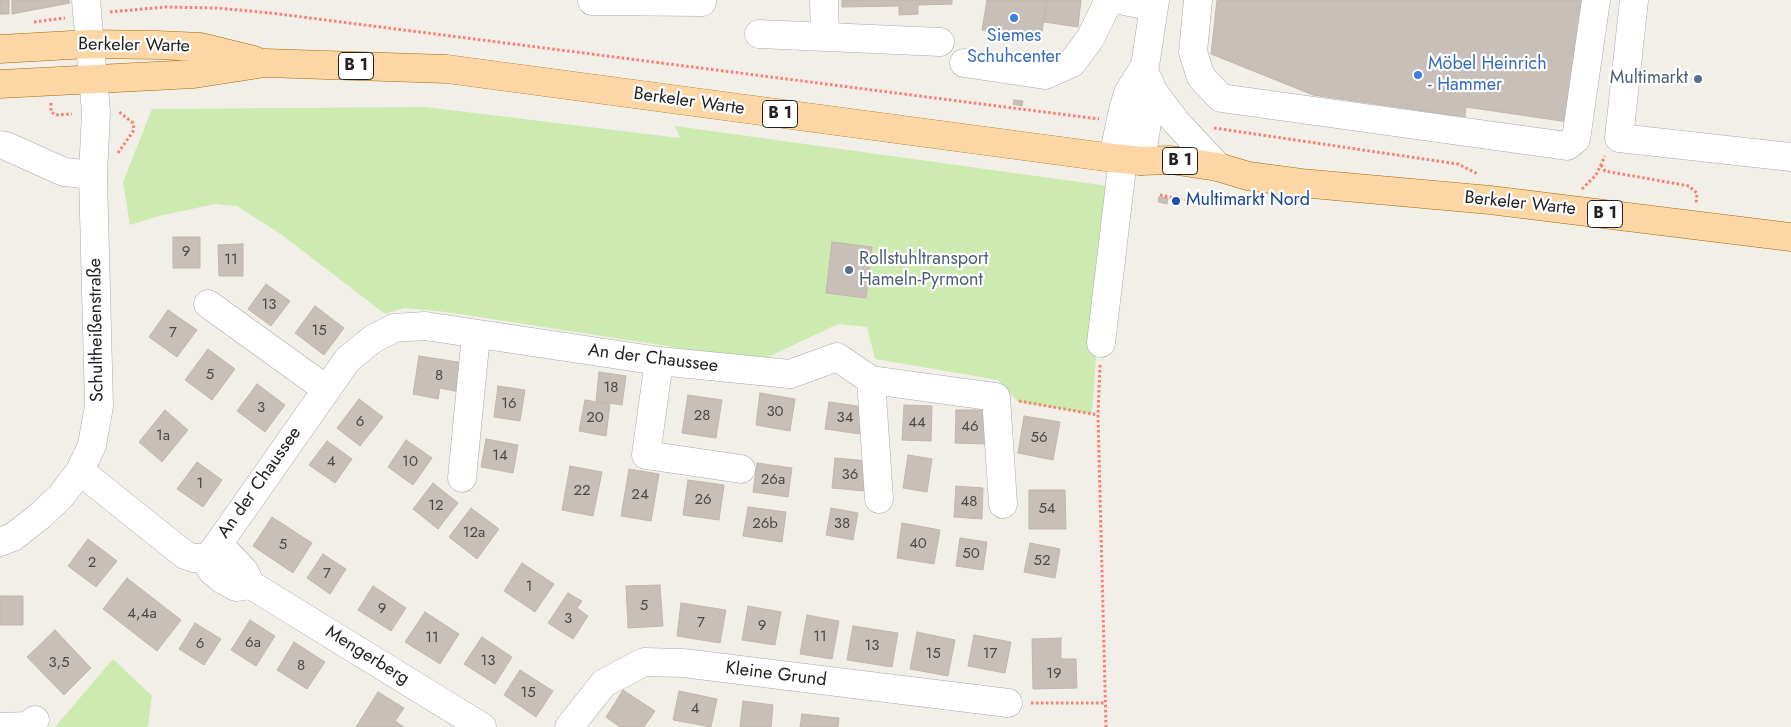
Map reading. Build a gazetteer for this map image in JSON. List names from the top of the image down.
{
  "streets": {
    "main road": ["Berkeler Warte", "B 1"],
    "street": [
      "Schultheißenstraße",
      "An der Chaussee",
      "Mengerberg",
      "Kleine Grund"
    ]
  },
  "crossings": [
    ["Berkeler Warte", "Schultheißenstraße"],
    ["An der Chaussee", "Mengerberg"]
  ],
  "places": [
    "Siemes Schuhcenter",
    "Möbel Heinrich - Hammer",
    "Multimarkt",
    "Multimarkt Nord",
    "Rollstuhltransport Hameln-Pyrmont"
  ],
  "house_numbers": [
    "9",
    "11",
    "13",
    "15",
    "7",
    "5",
    "8",
    "18",
    "16",
    "3",
    "30",
    "28",
    "20",
    "34",
    "6",
    "44",
    "46",
    "1a",
    "56",
    "14",
    "4",
    "10",
    "36",
    "26a",
    "1",
    "22",
    "24",
    "26",
    "48",
    "12",
    "54",
    "26b",
    "38",
    "12a",
    "40",
    "5",
    "50",
    "52",
    "2",
    "7",
    "1",
    "5",
    "9",
    "4,4a",
    "3",
    "7",
    "9",
    "11",
    "11",
    "6a",
    "6",
    "13",
    "15",
    "17",
    "13",
    "3,5",
    "8",
    "19",
    "15",
    "4"
  ]
}
